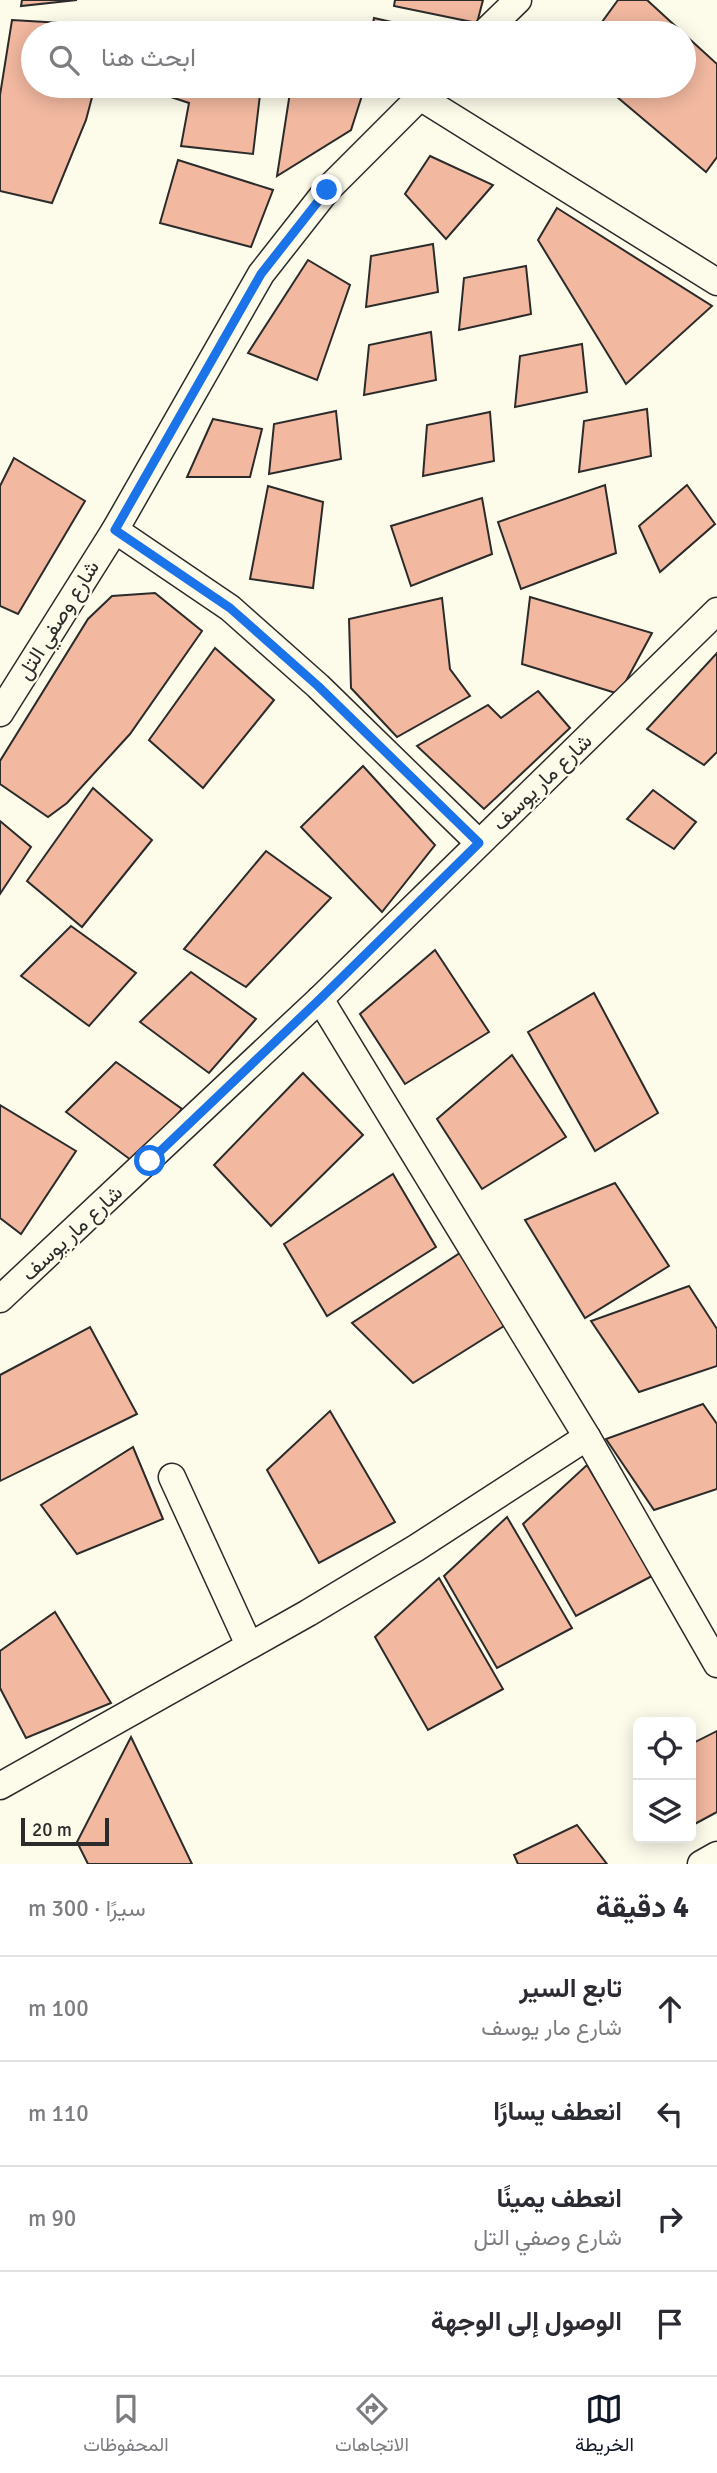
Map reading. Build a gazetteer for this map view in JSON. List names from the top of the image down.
{
  "streets": {
    "street": ["شارع وصفي التل", "شارع مار يوسف"]
  },
  "scale_bar": "20 m",
  "page": {
    "search": "ابحث هنا",
    "scale": "20 m",
    "heading": ["4 دقيقة", "سيرًا · 300 m"],
    "list": [
      ["تابع السير", "شارع مار يوسف", "100 m"],
      ["انعطف يسارًا", "110 m"],
      ["انعطف يمينًا", "شارع وصفي التل", "90 m"],
      "الوصول إلى الوجهة"
    ],
    "nav": ["الخريطة", "الاتجاهات", "المحفوظات"]
  }
}
